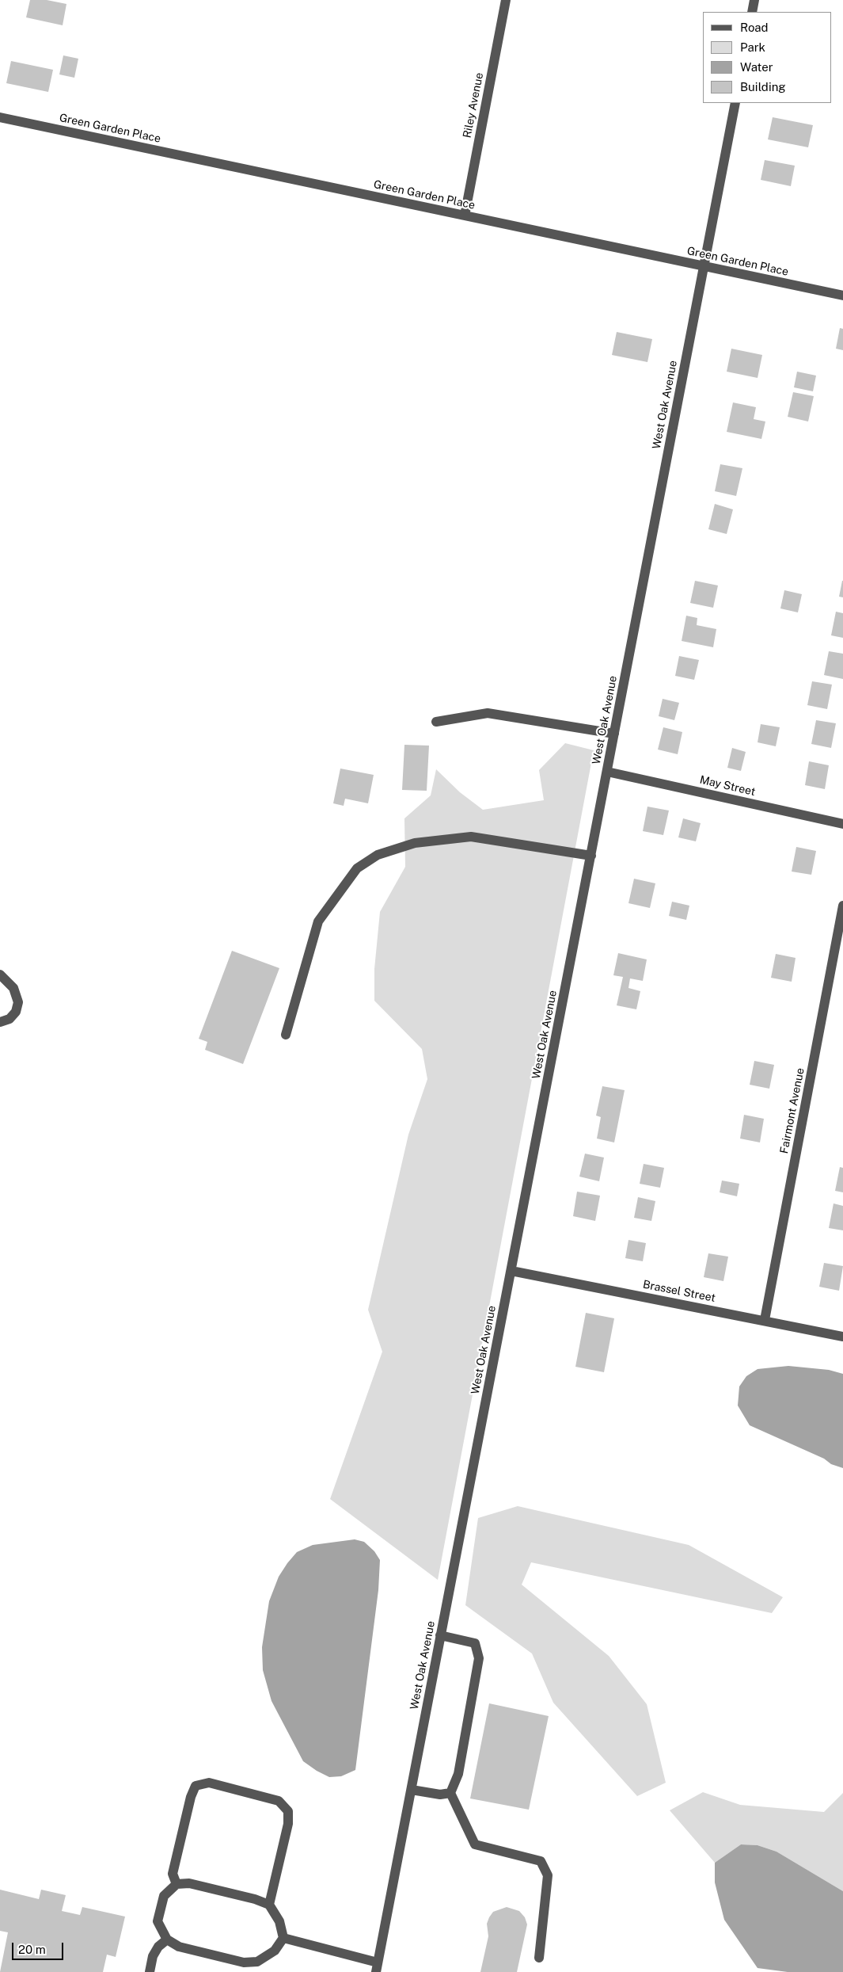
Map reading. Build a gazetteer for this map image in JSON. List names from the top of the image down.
{
  "streets": {
    "street": [
      "Riley Avenue",
      "Green Garden Place",
      "West Oak Avenue",
      "May Street",
      "Fairmont Avenue",
      "Brassel Street"
    ]
  },
  "crossings": [
    ["Riley Avenue", "Green Garden Place"],
    ["Green Garden Place", "West Oak Avenue"],
    ["West Oak Avenue", "May Street"],
    ["West Oak Avenue", "Brassel Street"],
    ["Fairmont Avenue", "Brassel Street"]
  ],
  "legend": [
    "Road",
    "Park",
    "Water",
    "Building"
  ],
  "scale_bar": "20 m"
}
